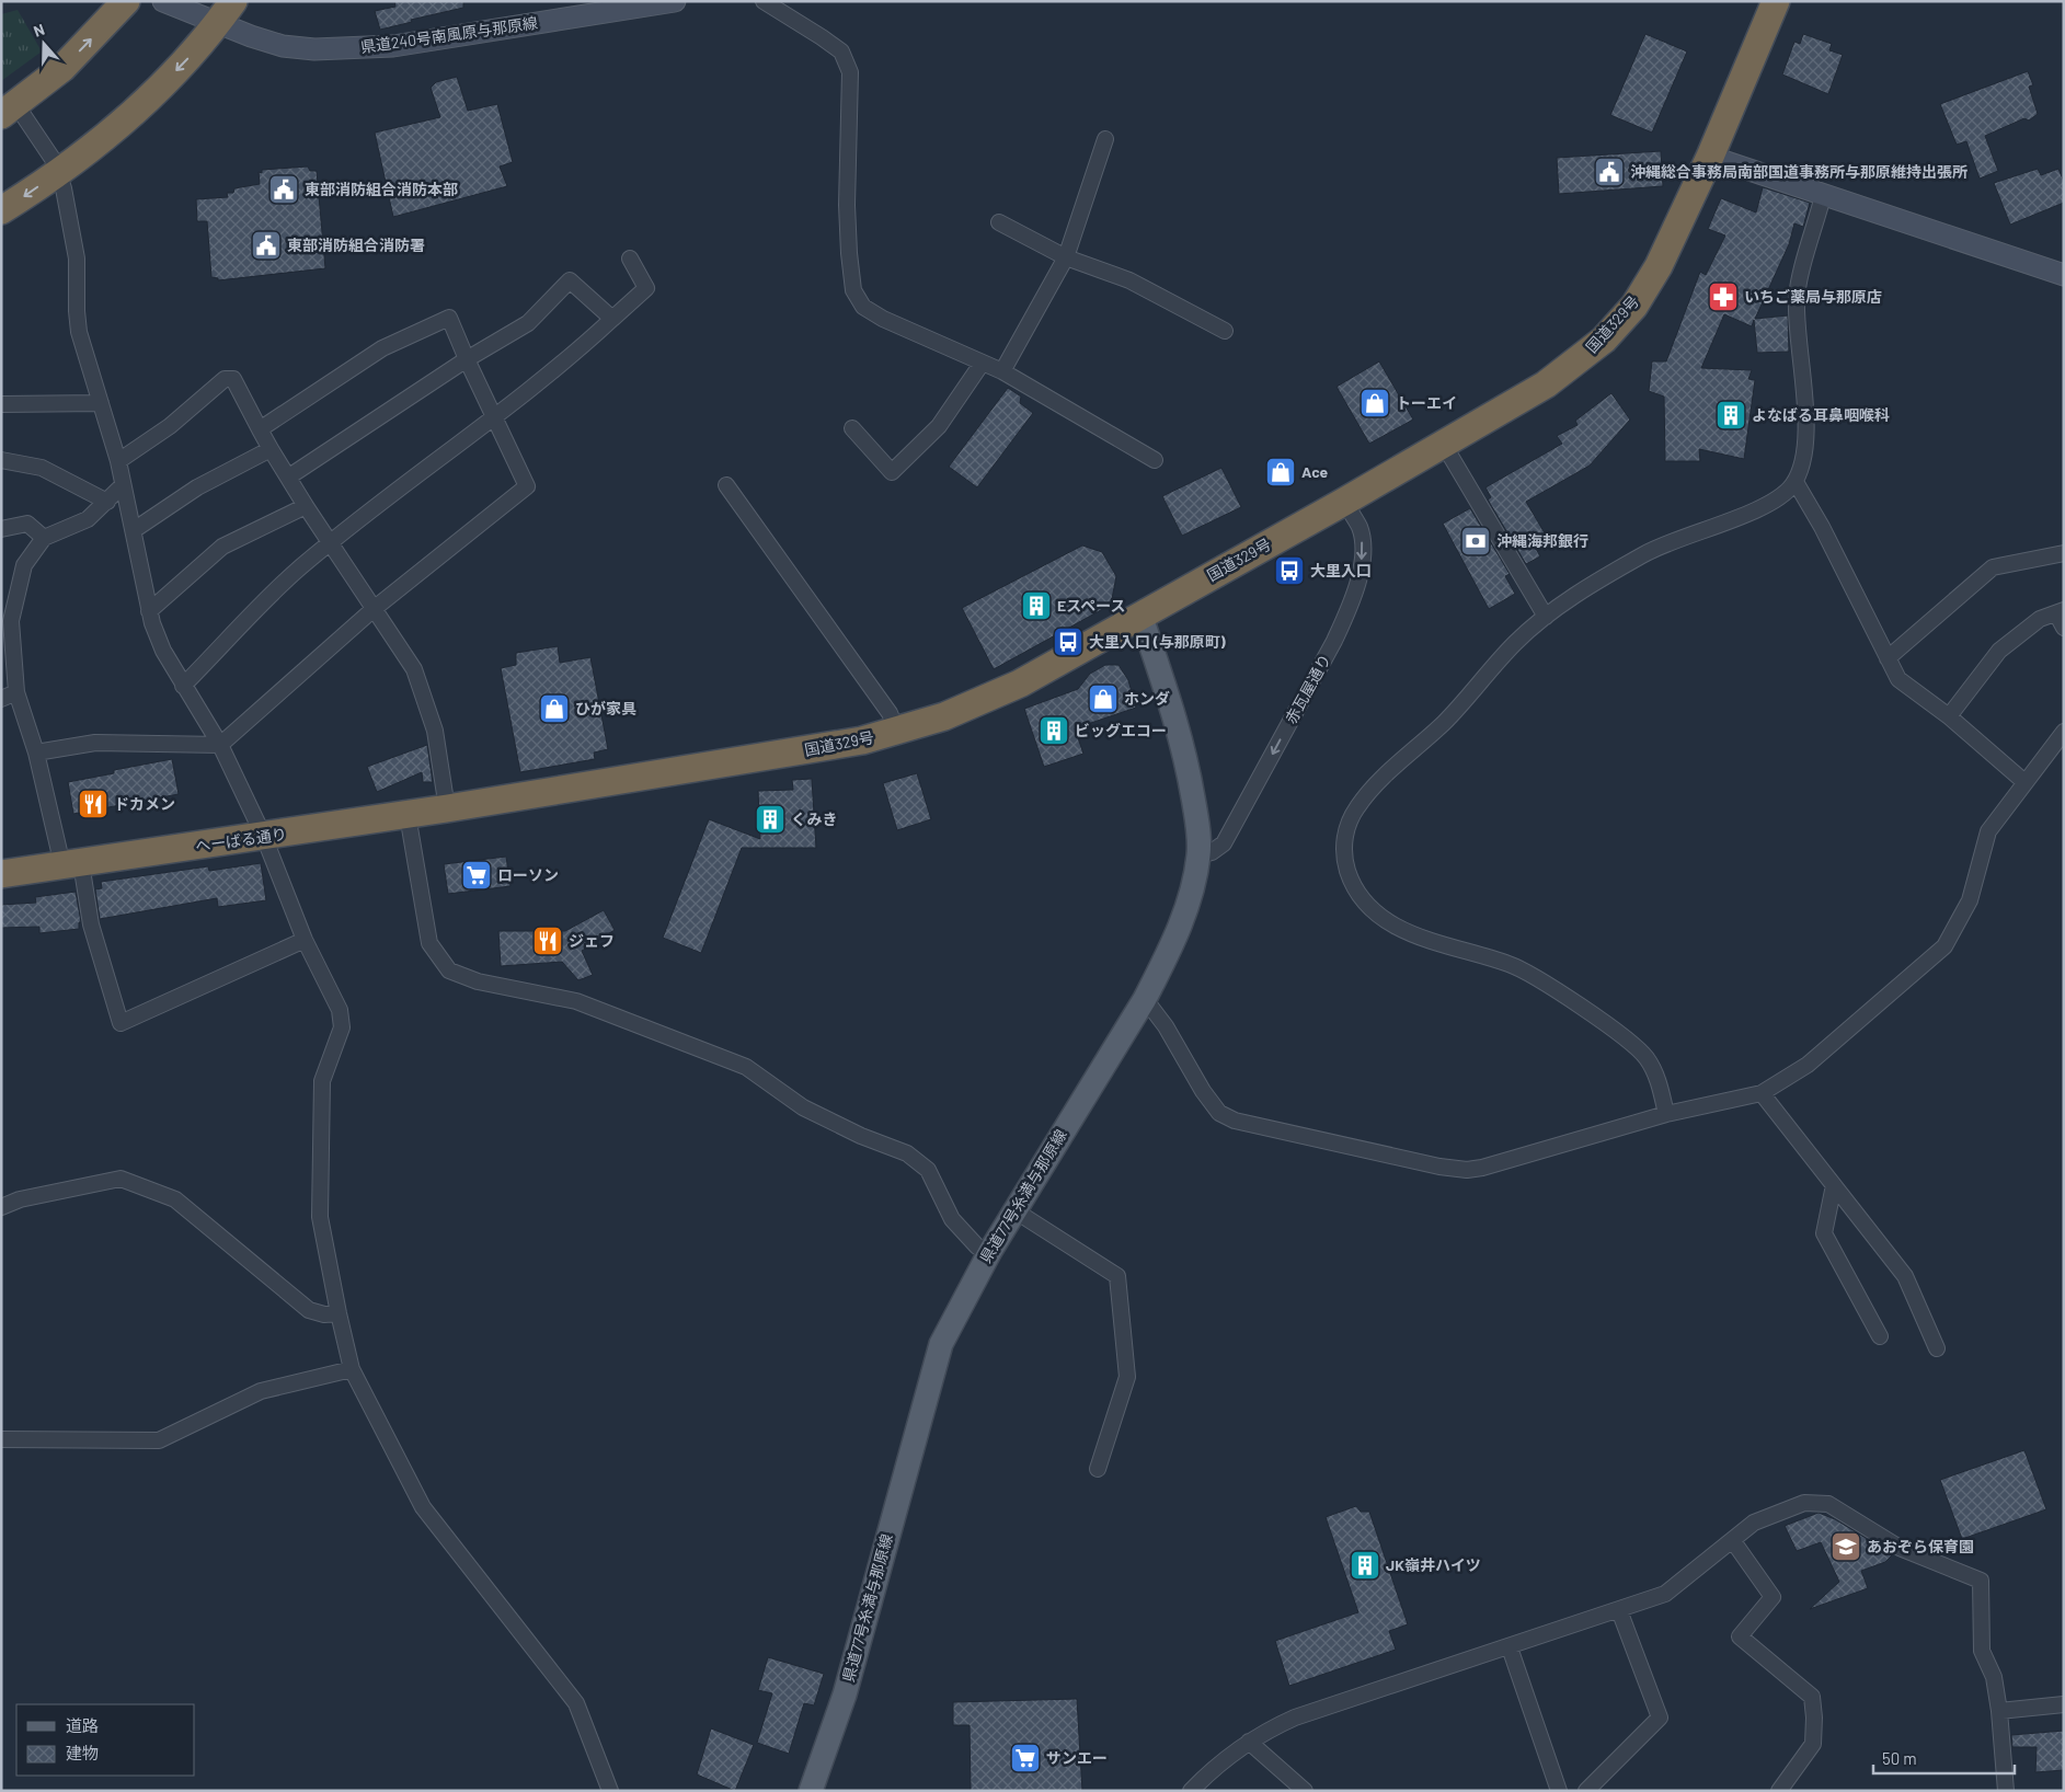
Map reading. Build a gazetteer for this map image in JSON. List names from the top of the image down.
{
  "streets": {
    "highway": ["国道329号", "へーばる通り"],
    "main road": ["県道240号南風原与那原線", "県道77号糸満与那原線"],
    "street": ["赤瓦屋通り"]
  },
  "crossings": [
    ["国道329号", "赤瓦屋通り"],
    ["国道329号", "へーばる通り"],
    ["国道329号", "県道77号糸満与那原線"],
    ["赤瓦屋通り", "県道77号糸満与那原線"]
  ],
  "one_way": ["赤瓦屋通り"],
  "places": {
    "public building": ["沖縄総合事務局南部国道事務所与那原維持出張所", "東部消防組合消防本部", "東部消防組合消防署"],
    "pharmacy": ["いちご薬局与那原店"],
    "shop": [
      "トーエイ",
      "Ace",
      "ホンダ",
      "ひが家具"
    ],
    "building": [
      "よなばる耳鼻咽喉科",
      "Eスペース",
      "ビッグエコー",
      "くみき",
      "JK嶺井ハイツ"
    ],
    "bank": ["沖縄海邦銀行"],
    "bus stop": ["大里入口", "大里入口 (与那原町)"],
    "restaurant": ["ドカメン", "ジェフ"],
    "supermarket": ["ローソン", "サンエー"],
    "school or university": ["あおぞら保育園"]
  },
  "legend": ["道路", "建物"],
  "scale_bar": "50 m",
  "north": "top"
}
